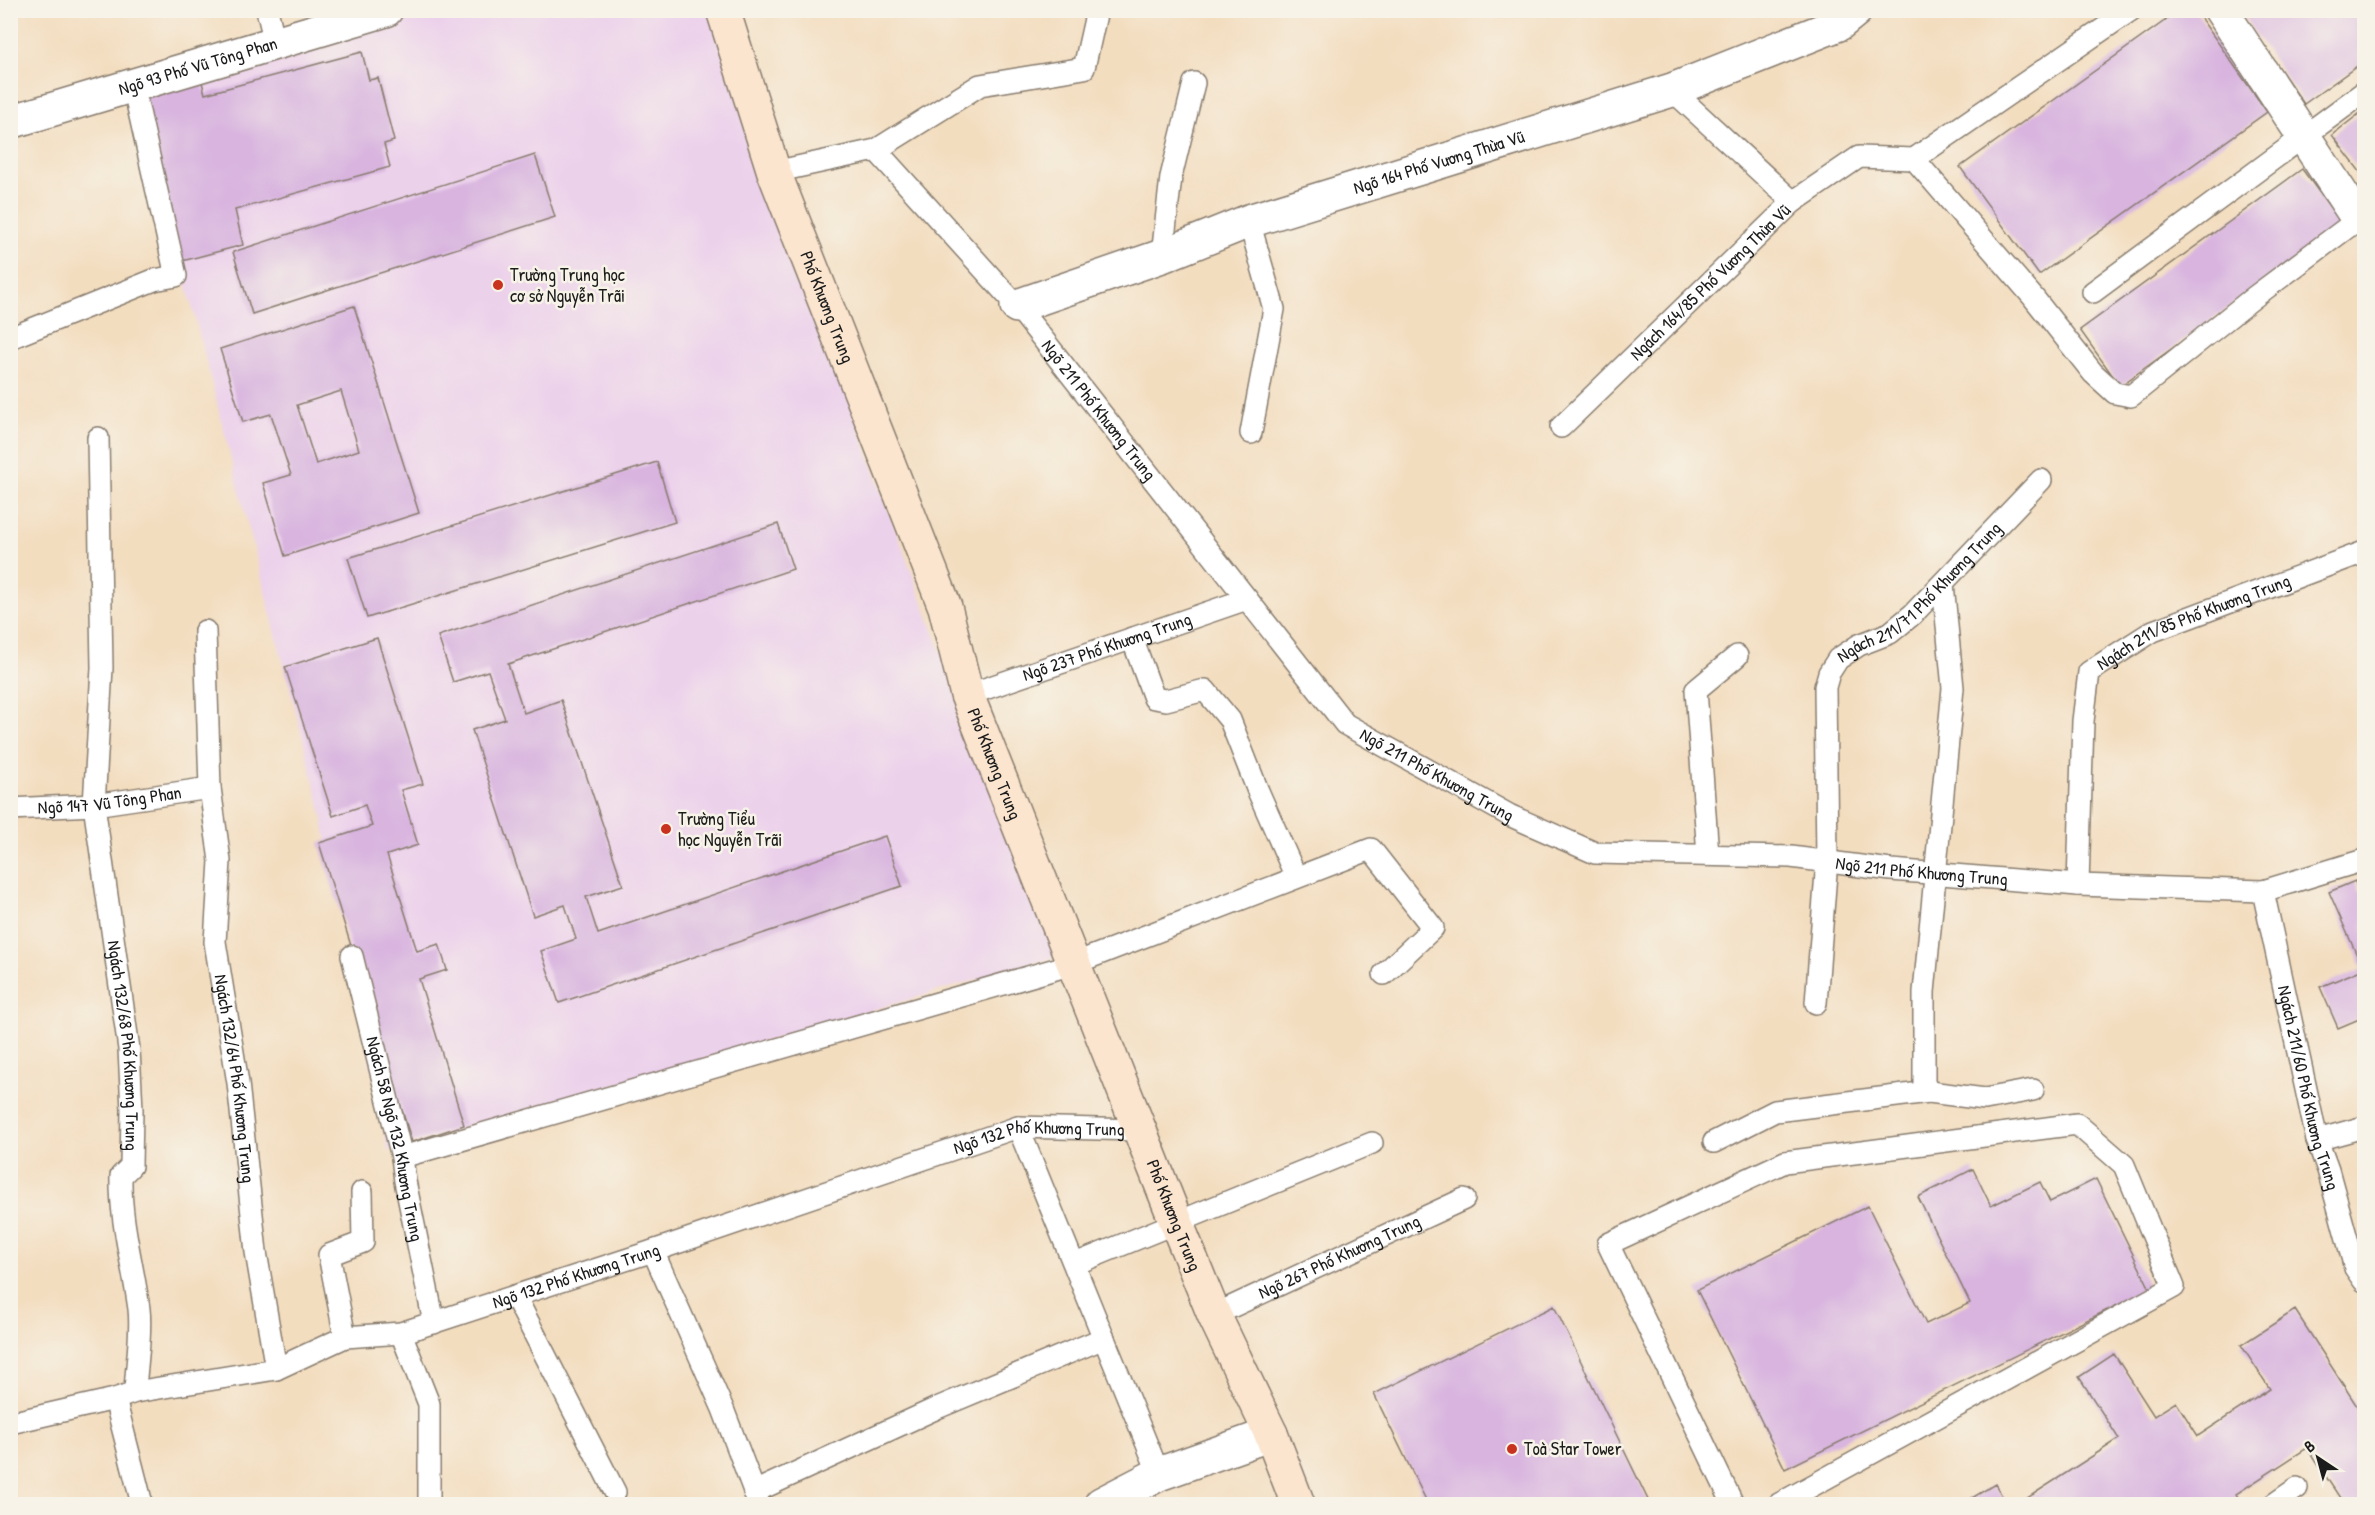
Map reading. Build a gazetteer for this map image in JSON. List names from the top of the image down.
{
  "streets": {
    "street": ["Ngõ 93 Phố Vũ Tông Phan", "Ngõ 164 Phố Vương Thừa Vũ", "Phố Khương Trung"],
    "lane": [
      "Ngách 164/85 Phố Vương Thừa Vũ",
      "Ngõ 211 Phố Khương Trung",
      "Ngách 211/71 Phố Khương Trung",
      "Ngách 211/85 Phố Khương Trung",
      "Ngõ 237 Phố Khương Trung",
      "Ngõ 147 Vũ Tông Phan",
      "Ngách 132/68 Phố Khương Trung",
      "Ngách 132/64 Phố Khương Trung",
      "Ngách 211/60 Phố Khương Trung",
      "Ngách 58 Ngõ 132 Khương Trung",
      "Ngõ 132 Phố Khương Trung",
      "Ngõ 267 Phố Khương Trung"
    ]
  },
  "crossings": [
    ["Ngõ 164 Phố Vương Thừa Vũ", "Ngách 164/85 Phố Vương Thừa Vũ"],
    ["Ngõ 164 Phố Vương Thừa Vũ", "Ngõ 211 Phố Khương Trung"],
    ["Phố Khương Trung", "Ngõ 237 Phố Khương Trung"],
    ["Phố Khương Trung", "Ngõ 132 Phố Khương Trung"],
    ["Phố Khương Trung", "Ngõ 267 Phố Khương Trung"],
    ["Ngõ 211 Phố Khương Trung", "Ngách 211/71 Phố Khương Trung"],
    ["Ngõ 211 Phố Khương Trung", "Ngách 211/85 Phố Khương Trung"],
    ["Ngõ 211 Phố Khương Trung", "Ngõ 237 Phố Khương Trung"],
    ["Ngõ 211 Phố Khương Trung", "Ngách 211/60 Phố Khương Trung"],
    ["Ngõ 147 Vũ Tông Phan", "Ngách 132/68 Phố Khương Trung"],
    ["Ngõ 147 Vũ Tông Phan", "Ngách 132/64 Phố Khương Trung"],
    ["Ngách 132/68 Phố Khương Trung", "Ngõ 132 Phố Khương Trung"],
    ["Ngách 132/64 Phố Khương Trung", "Ngõ 132 Phố Khương Trung"],
    ["Ngách 58 Ngõ 132 Khương Trung", "Ngõ 132 Phố Khương Trung"]
  ],
  "places": ["Trường Trung học cơ sở Nguyễn Trãi", "Trường Tiểu học Nguyễn Trãi", "Toà Star Tower"],
  "north": "top left"
}
